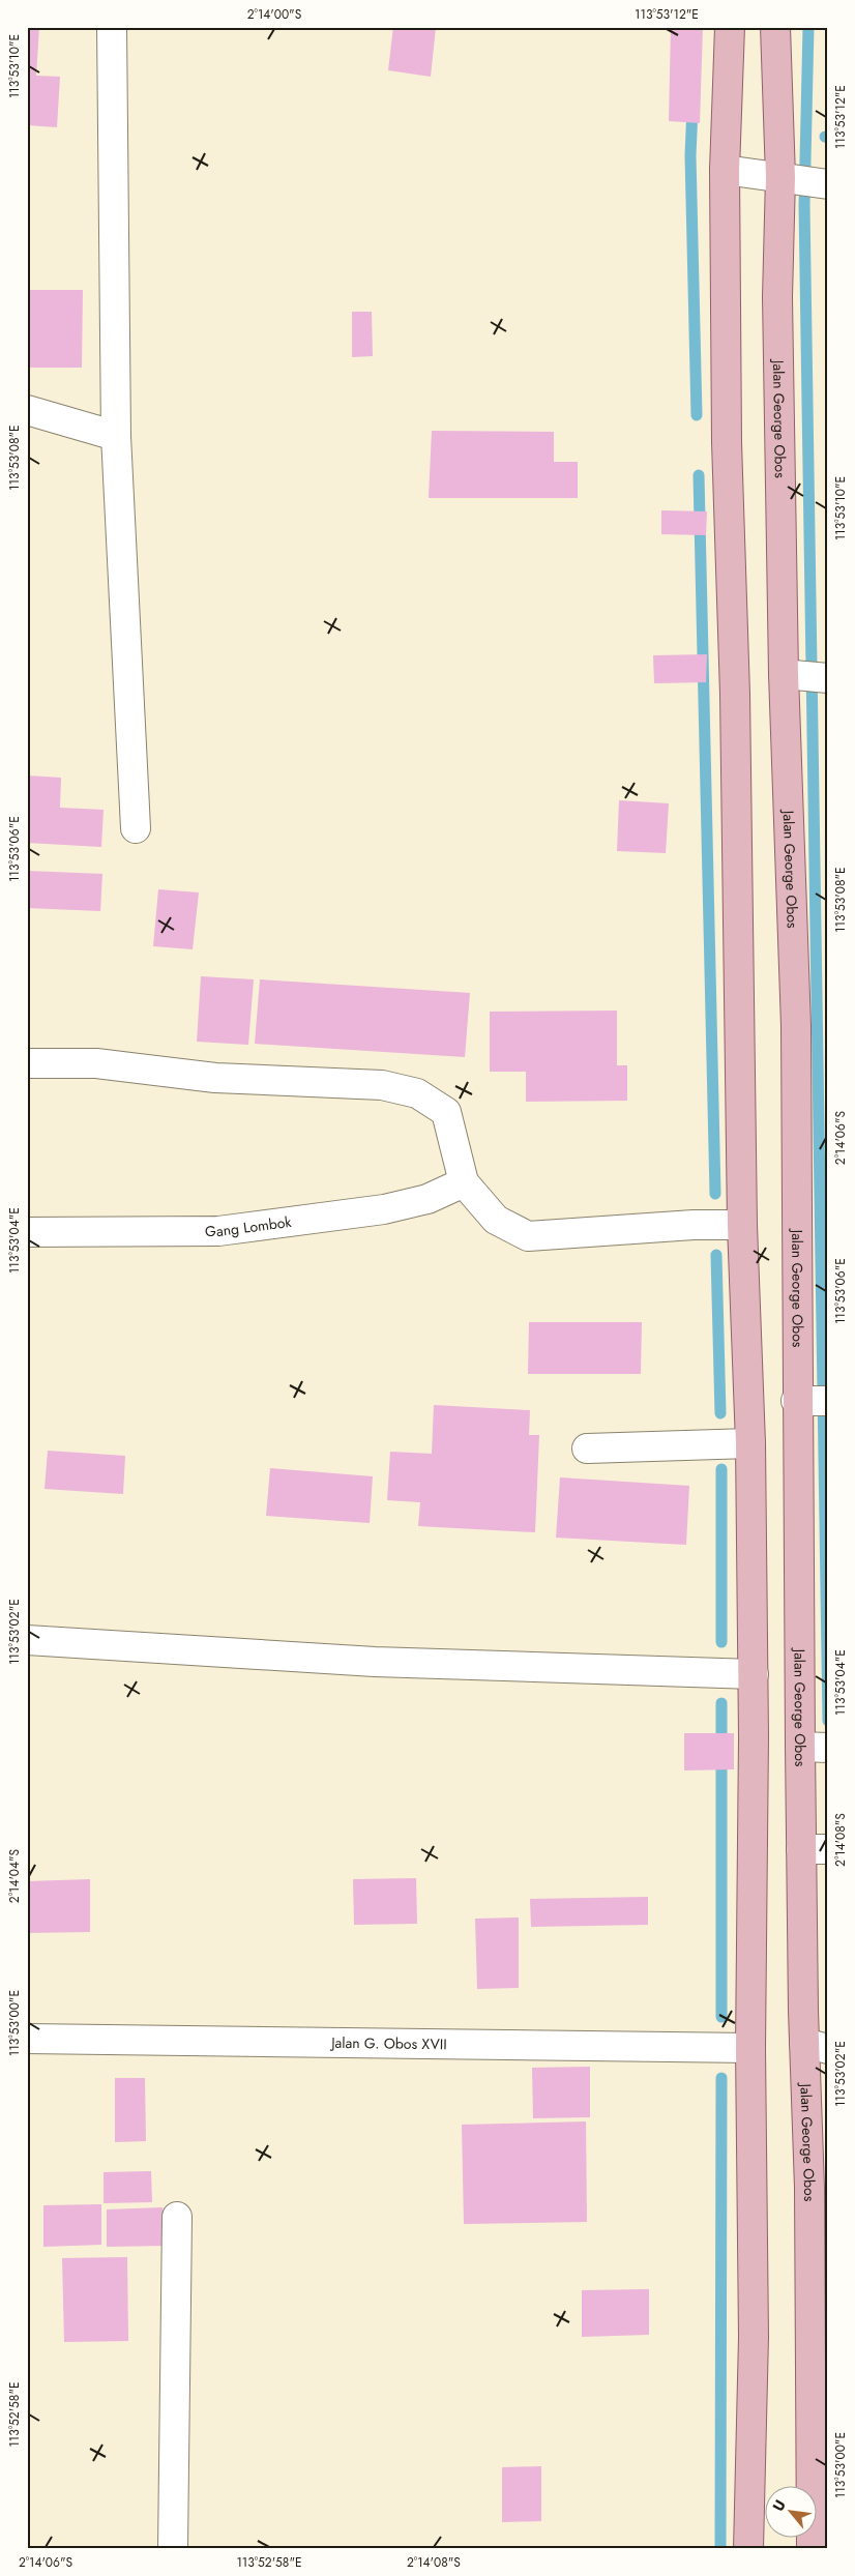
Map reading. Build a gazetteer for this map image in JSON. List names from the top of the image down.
{
  "streets": {
    "main road": ["Jalan George Obos"],
    "street": ["Gang Lombok", "Jalan G. Obos XVII"]
  },
  "north": "top left",
  "coordinates": [
    "2°14'00\"S",
    "113°53'12\"E",
    "113°53'10\"E",
    "113°53'08\"E",
    "113°53'06\"E",
    "2°14'06\"S",
    "113°53'04\"E",
    "113°53'02\"E",
    "2°14'08\"S",
    "2°14'04\"S",
    "113°53'00\"E",
    "113°52'58\"E"
  ]
}
